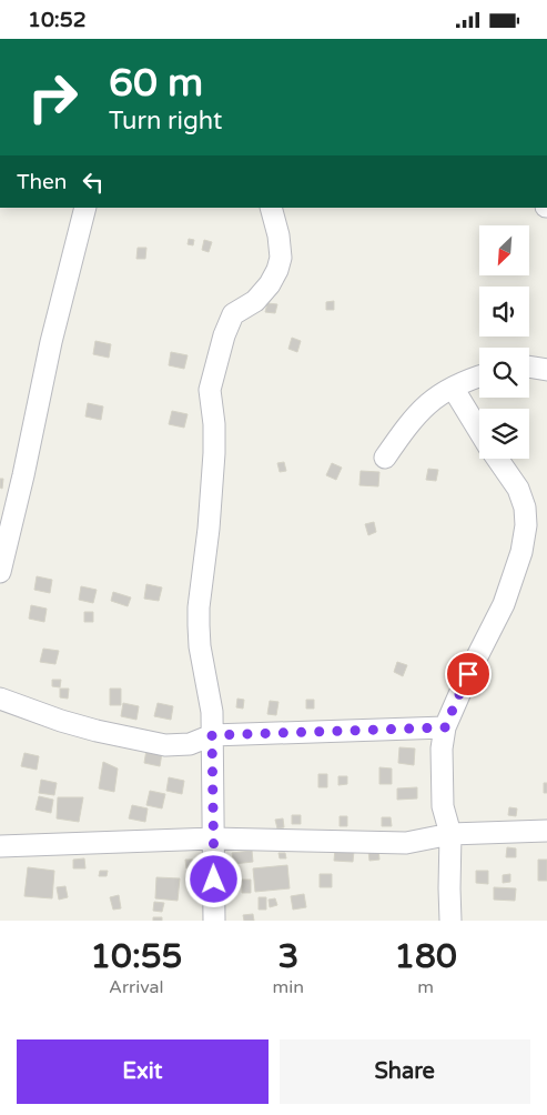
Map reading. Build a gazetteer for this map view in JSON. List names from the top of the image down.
{
  "north": "bottom left",
  "page": {
    "status": "10:52",
    "turn": ["60 m", "Turn right"],
    "then": "Then",
    "eta": [
      "10:55",
      "Arrival",
      "3",
      "min",
      "180",
      "m"
    ],
    "buttons": ["Exit", "Share"]
  }
}
